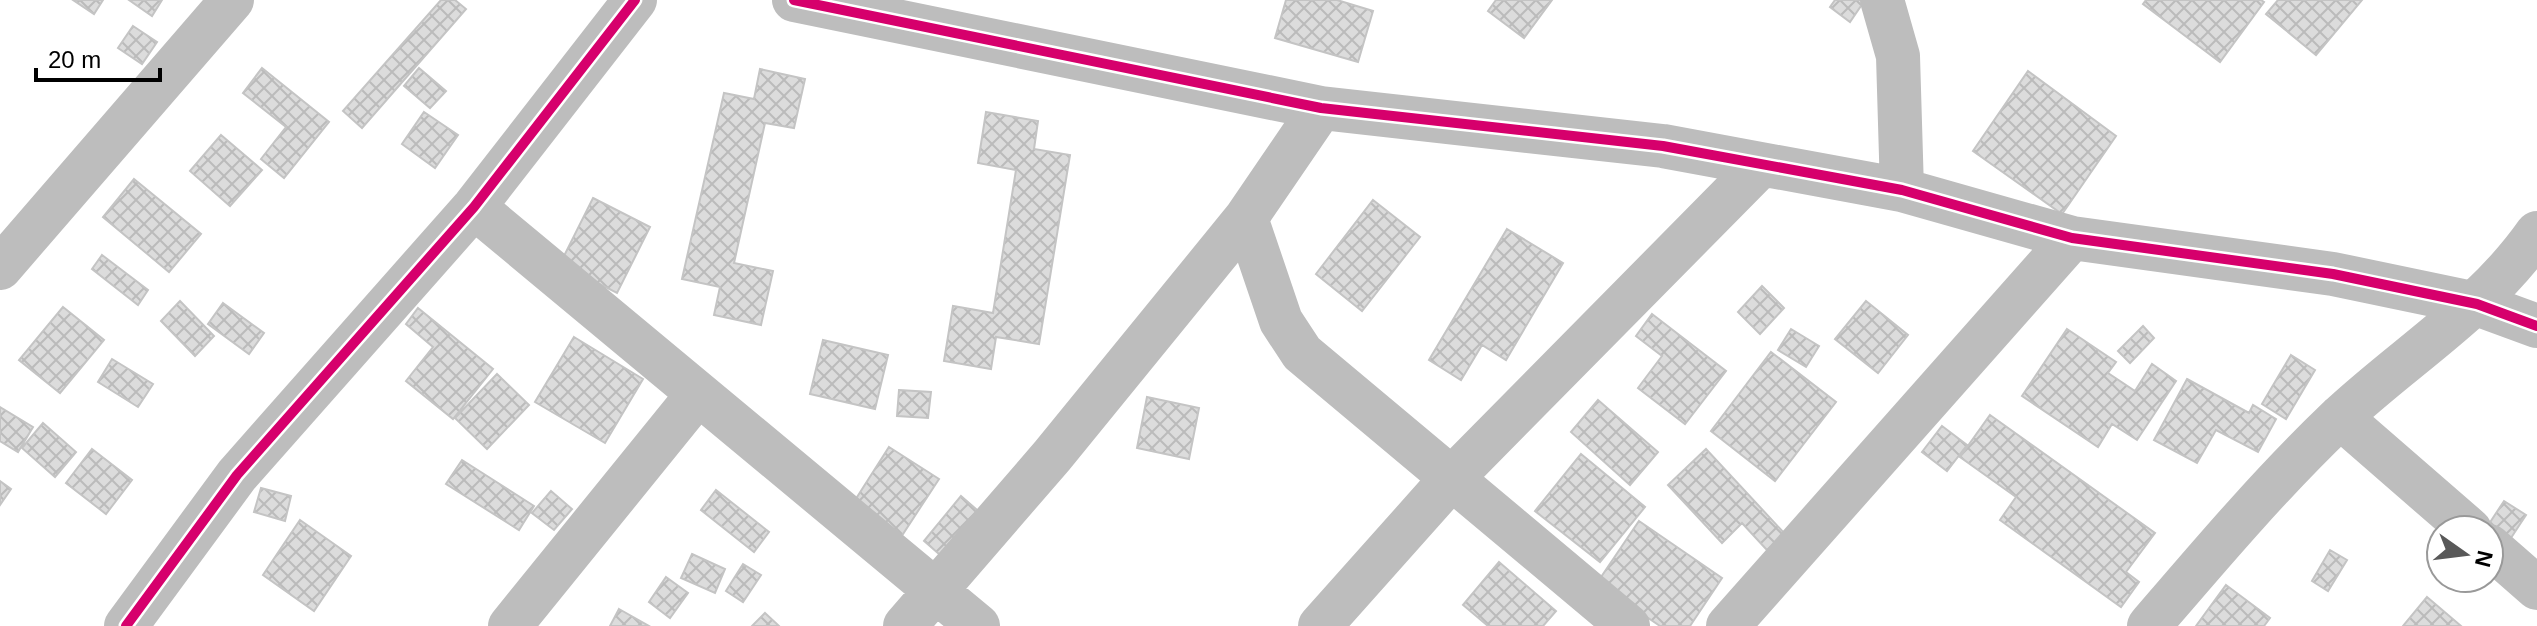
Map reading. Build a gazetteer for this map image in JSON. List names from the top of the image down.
{
  "scale_bar": "20 m",
  "north": "right"
}
